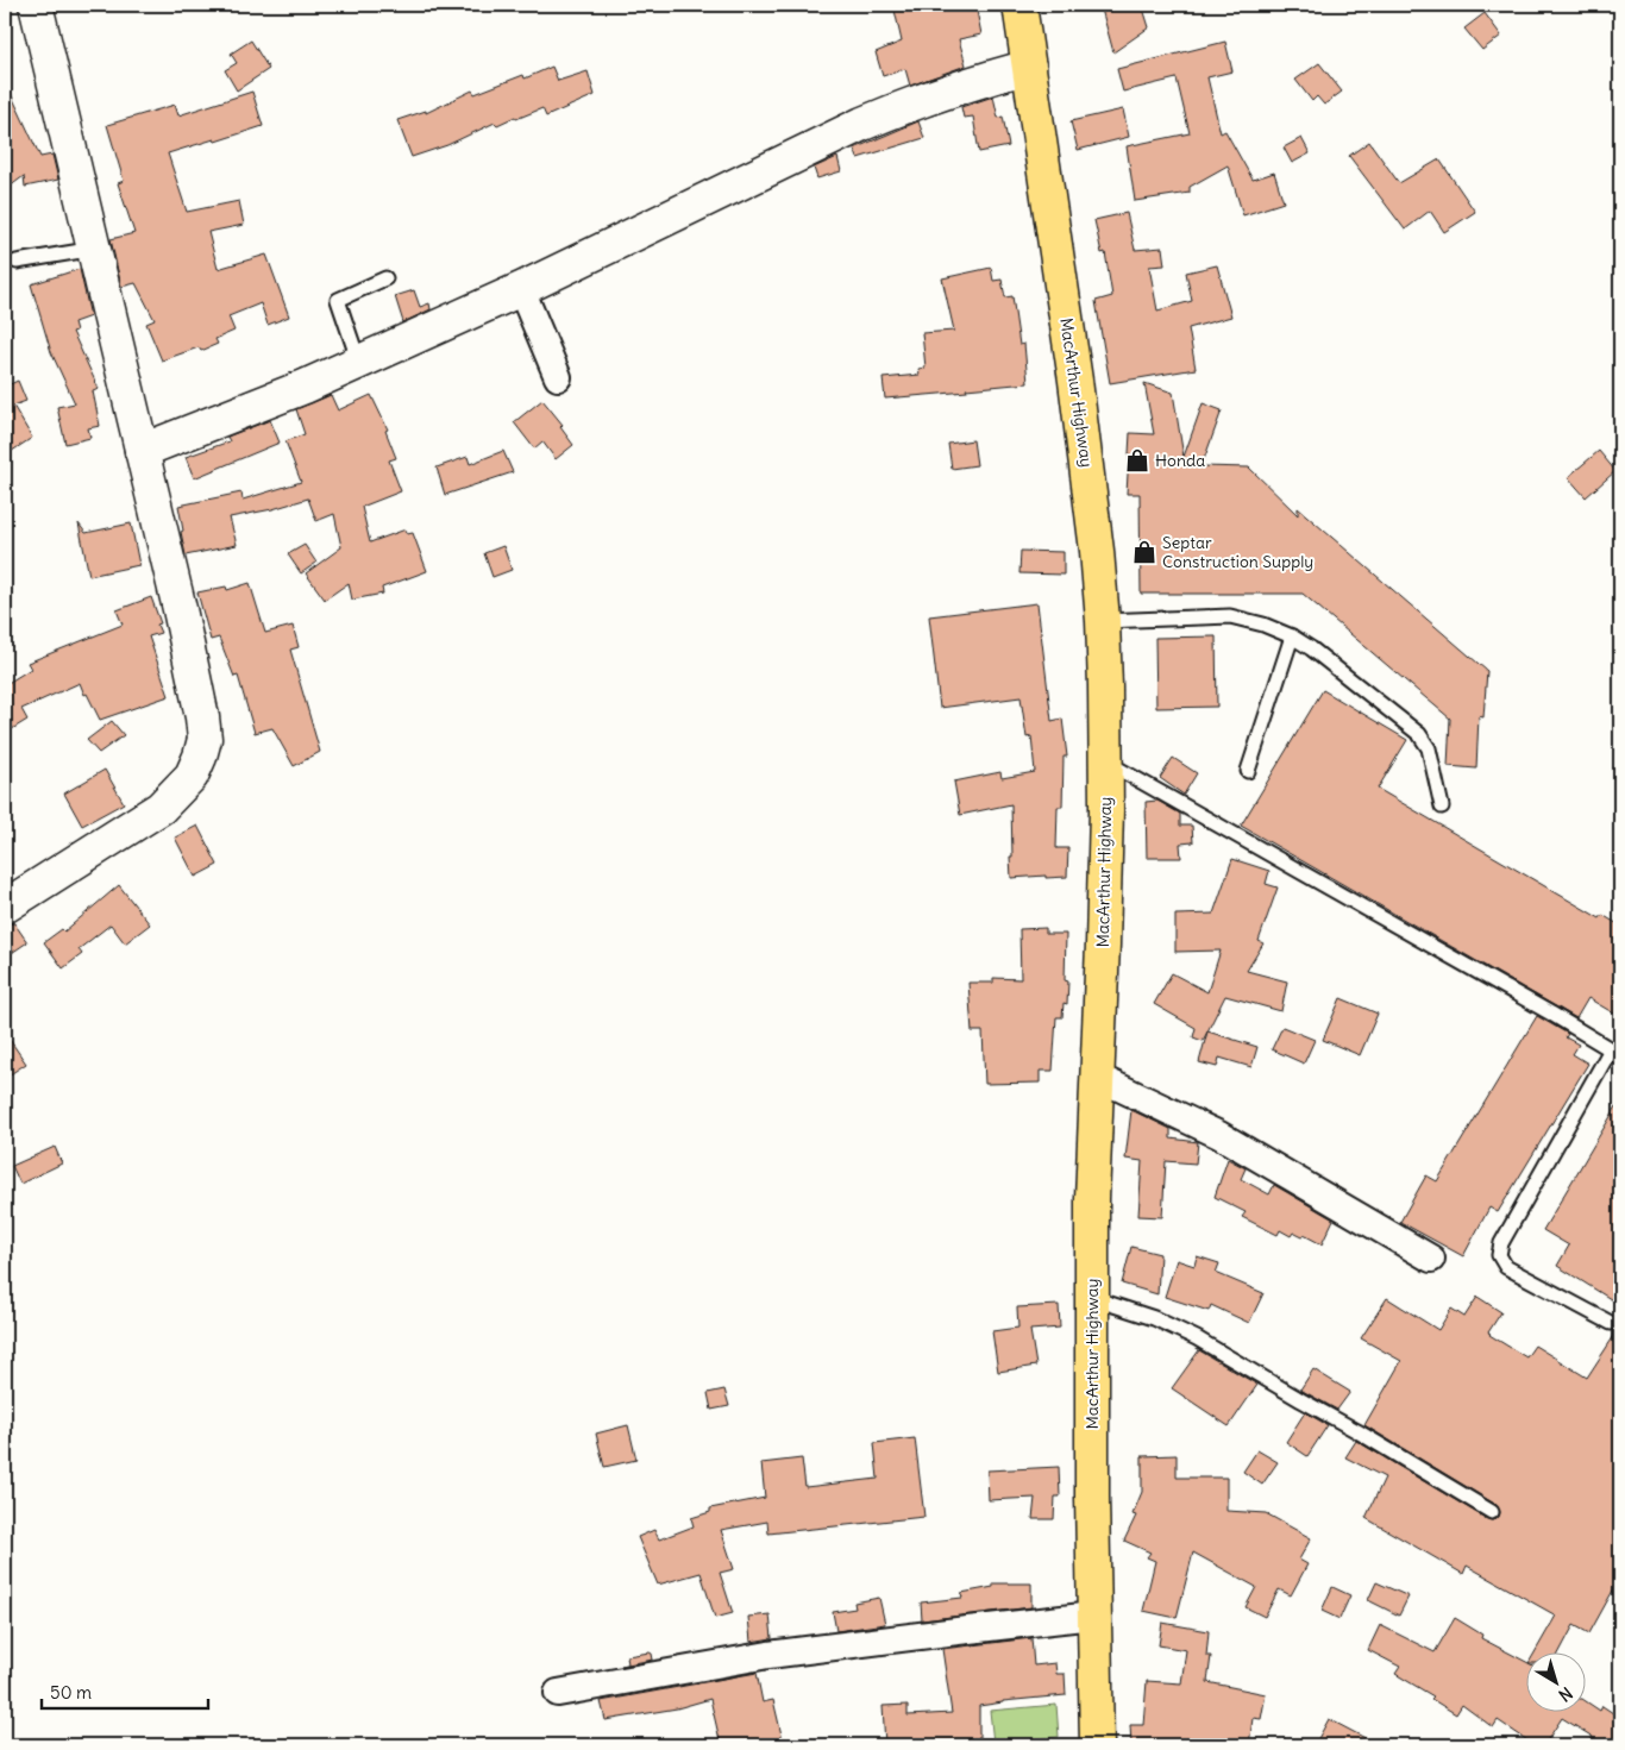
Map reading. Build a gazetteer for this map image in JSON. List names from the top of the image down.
{
  "streets": {
    "highway": ["MacArthur Highway"]
  },
  "places": {
    "shop": ["Honda", "Septar Construction Supply"]
  },
  "scale_bar": "50 m",
  "north": "bottom right"
}
